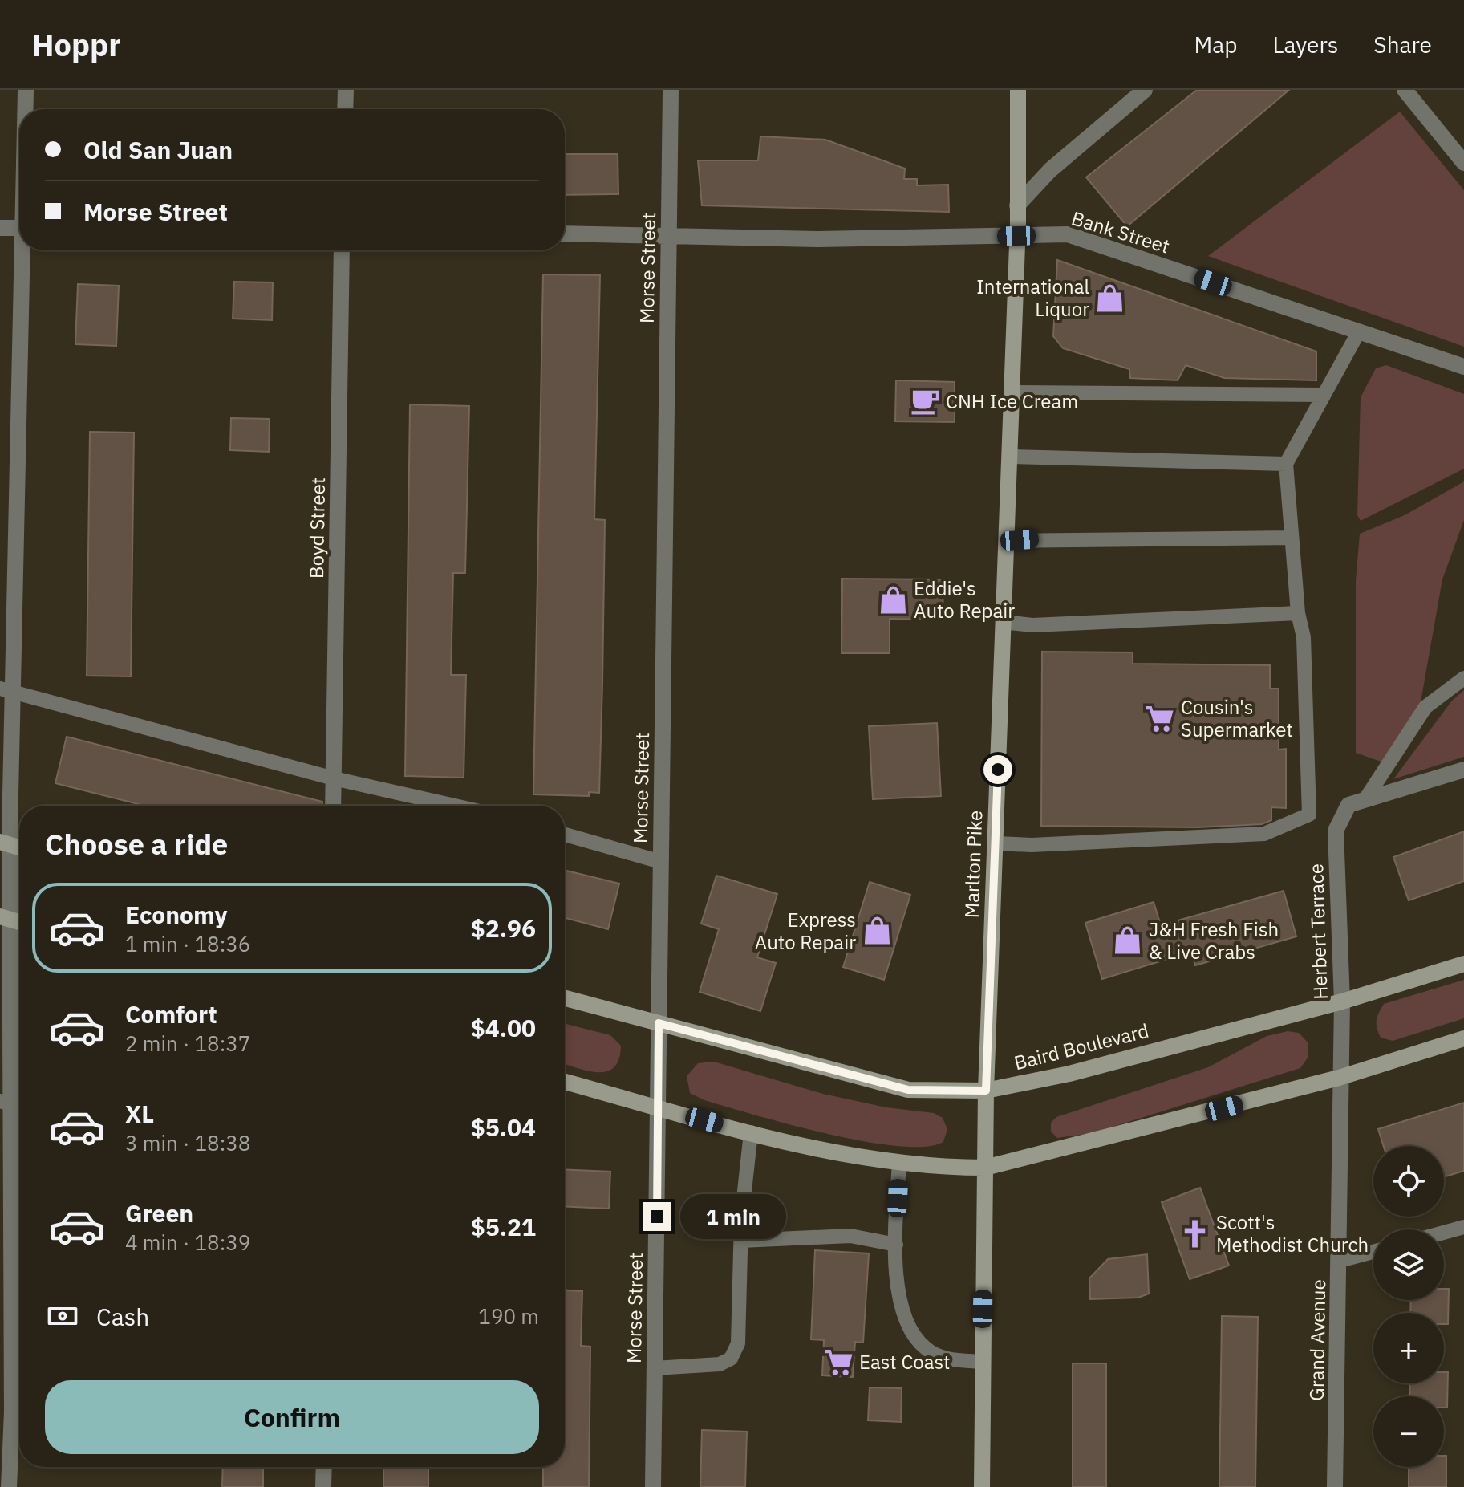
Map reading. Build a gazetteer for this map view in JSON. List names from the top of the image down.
{
  "streets": {
    "main road": ["Marlton Pike", "Baird Boulevard"],
    "street": [
      "Bank Street",
      "Morse Street",
      "Boyd Street",
      "Herbert Terrace",
      "Grand Avenue"
    ]
  },
  "crossings": [
    ["Bank Street", "Morse Street"],
    ["Bank Street", "Marlton Pike"],
    ["Morse Street", "Baird Boulevard"],
    ["Marlton Pike", "Baird Boulevard"],
    ["Herbert Terrace", "Baird Boulevard"],
    ["Herbert Terrace", "Grand Avenue"]
  ],
  "places": {
    "shop": [
      "International Liquor",
      "Eddie's Auto Repair",
      "Express Auto Repair",
      "J&H Fresh Fish & Live Crabs"
    ],
    "cafe": ["CNH Ice Cream"],
    "supermarket": ["Cousin's Supermarket", "East Coast"],
    "church": ["Scott's Methodist Church"]
  },
  "page": {
    "header": "Hoppr",
    "nav": ["Map", "Layers", "Share"],
    "banner": ["Old San Juan", "Morse Street"],
    "heading": "Choose a ride",
    "list": [
      {
        "name": "Economy",
        "note": "1 min · 18:36",
        "value": "$2.96"
      },
      {
        "name": "Comfort",
        "note": "2 min · 18:37",
        "value": "$4.00"
      },
      {
        "name": "XL",
        "note": "3 min · 18:38",
        "value": "$5.04"
      },
      {
        "name": "Green",
        "note": "4 min · 18:39",
        "value": "$5.21"
      }
    ],
    "map_buttons": ["+", "−"],
    "bubble": "1 min",
    "pay": ["Cash", "190 m"],
    "buttons": "Confirm"
  }
}
